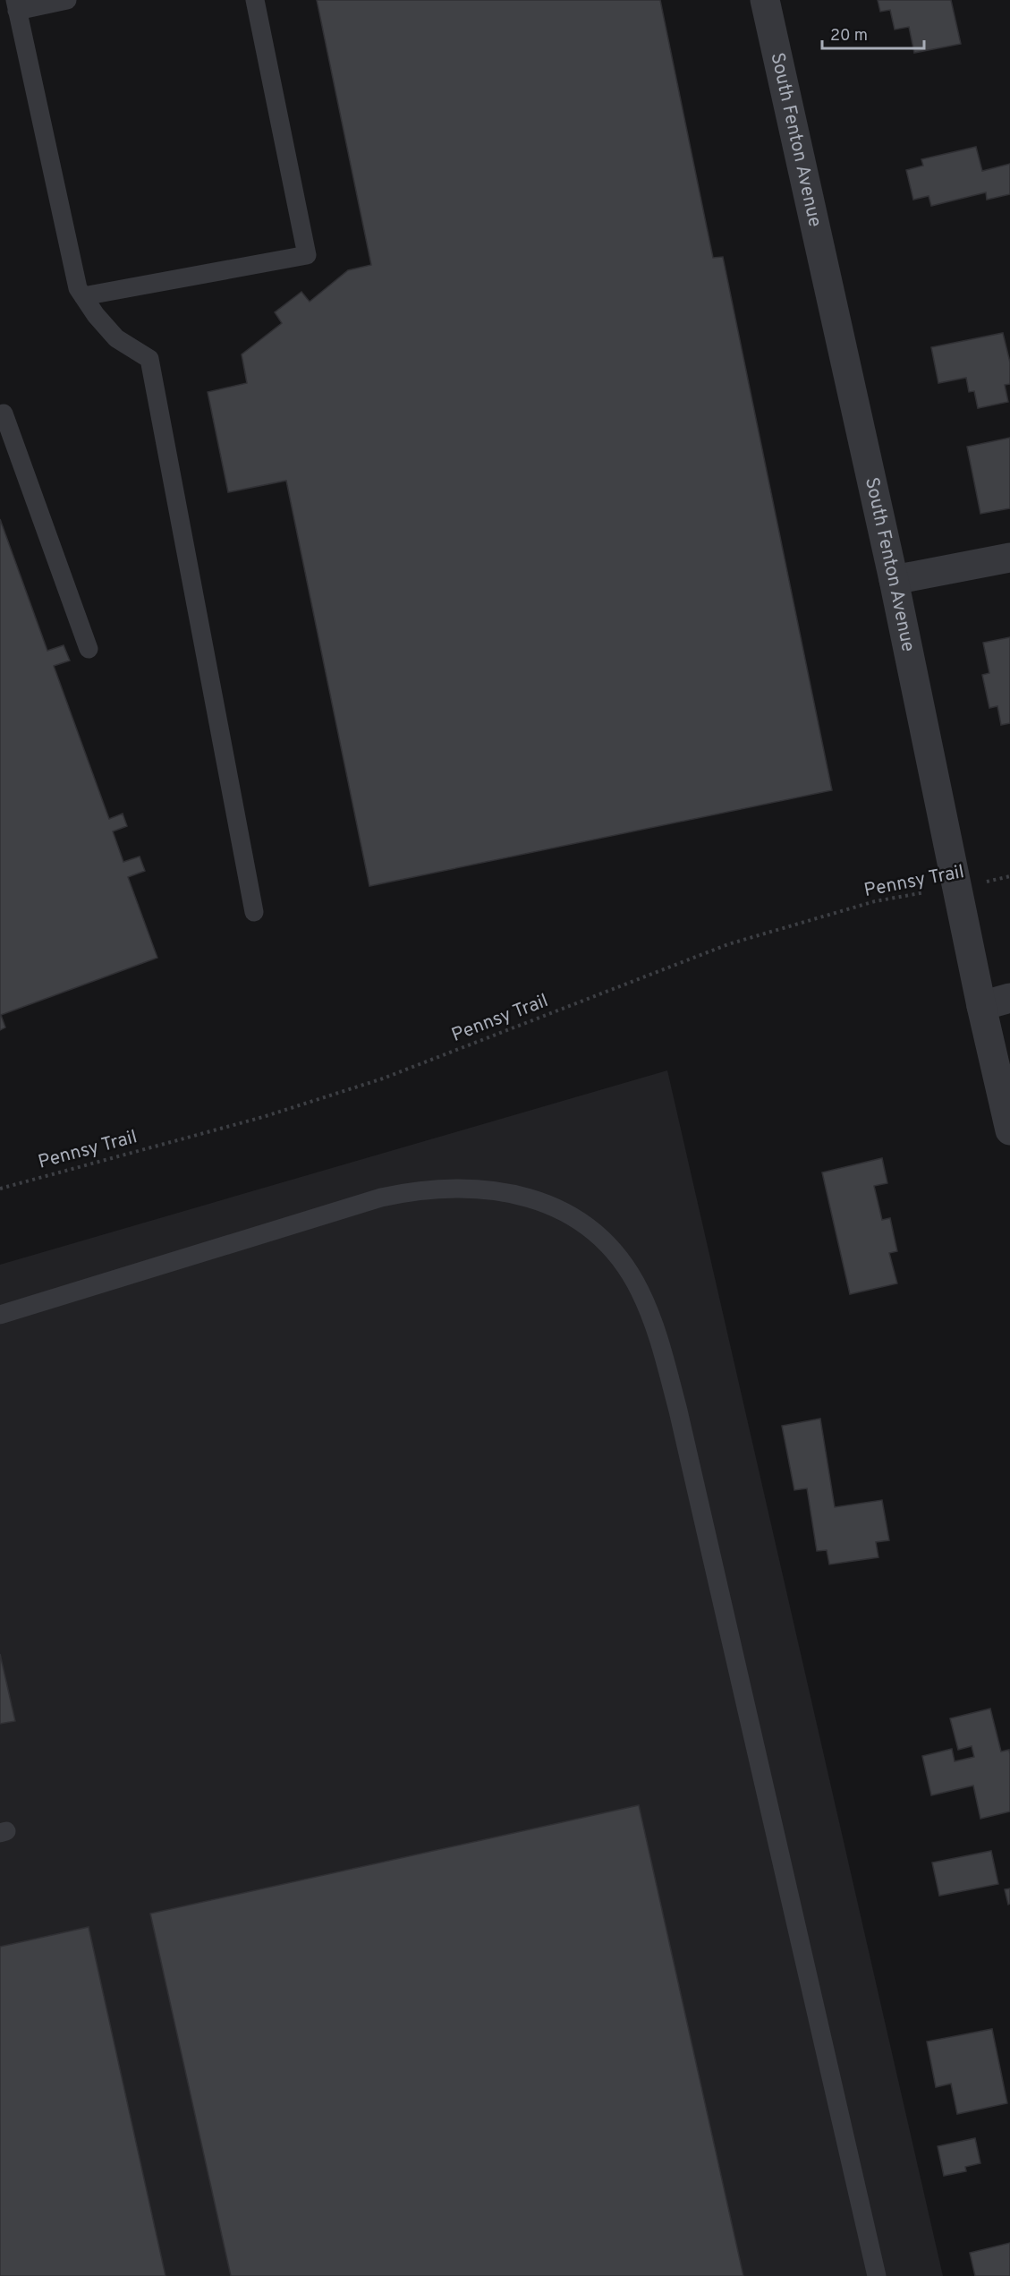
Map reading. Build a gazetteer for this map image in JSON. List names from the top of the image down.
{
  "streets": {
    "street": ["South Fenton Avenue"],
    "path": ["Pennsy Trail"]
  },
  "crossings": [
    ["South Fenton Avenue", "Pennsy Trail"]
  ],
  "scale_bar": "20 m"
}
